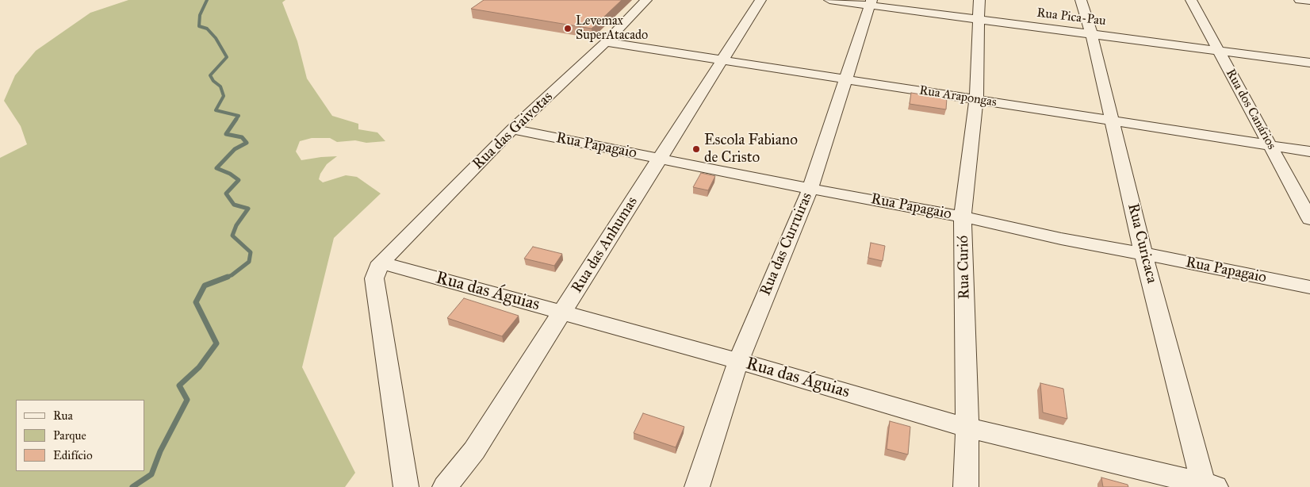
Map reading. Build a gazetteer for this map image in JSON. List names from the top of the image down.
{
  "streets": {
    "street": [
      "Rua Pica-Pau",
      "Rua Arapongas",
      "Rua dos Canários",
      "Rua das Gaivotas",
      "Rua Papagaio",
      "Rua Curicaca",
      "Rua das Curruiras",
      "Rua das Anhumas",
      "Rua Curió",
      "Rua das Águias"
    ]
  },
  "crossings": [
    ["Rua Pica-Pau", "Rua dos Canários"],
    ["Rua Pica-Pau", "Rua Curicaca"],
    ["Rua Pica-Pau", "Rua das Curruiras"],
    ["Rua Pica-Pau", "Rua Curió"],
    ["Rua Arapongas", "Rua dos Canários"],
    ["Rua Arapongas", "Rua das Gaivotas"],
    ["Rua Arapongas", "Rua Curicaca"],
    ["Rua Arapongas", "Rua das Curruiras"],
    ["Rua Arapongas", "Rua das Anhumas"],
    ["Rua Arapongas", "Rua Curió"],
    ["Rua das Gaivotas", "Rua Papagaio"],
    ["Rua das Gaivotas", "Rua das Águias"],
    ["Rua Papagaio", "Rua Curicaca"],
    ["Rua Papagaio", "Rua das Curruiras"],
    ["Rua Papagaio", "Rua das Anhumas"],
    ["Rua Papagaio", "Rua Curió"],
    ["Rua Curicaca", "Rua das Águias"],
    ["Rua das Curruiras", "Rua das Águias"],
    ["Rua das Anhumas", "Rua das Águias"],
    ["Rua Curió", "Rua das Águias"]
  ],
  "places": ["Levemax SuperAtacado", "Escola Fabiano de Cristo"],
  "legend": ["Rua", "Parque", "Edifício"]
}
